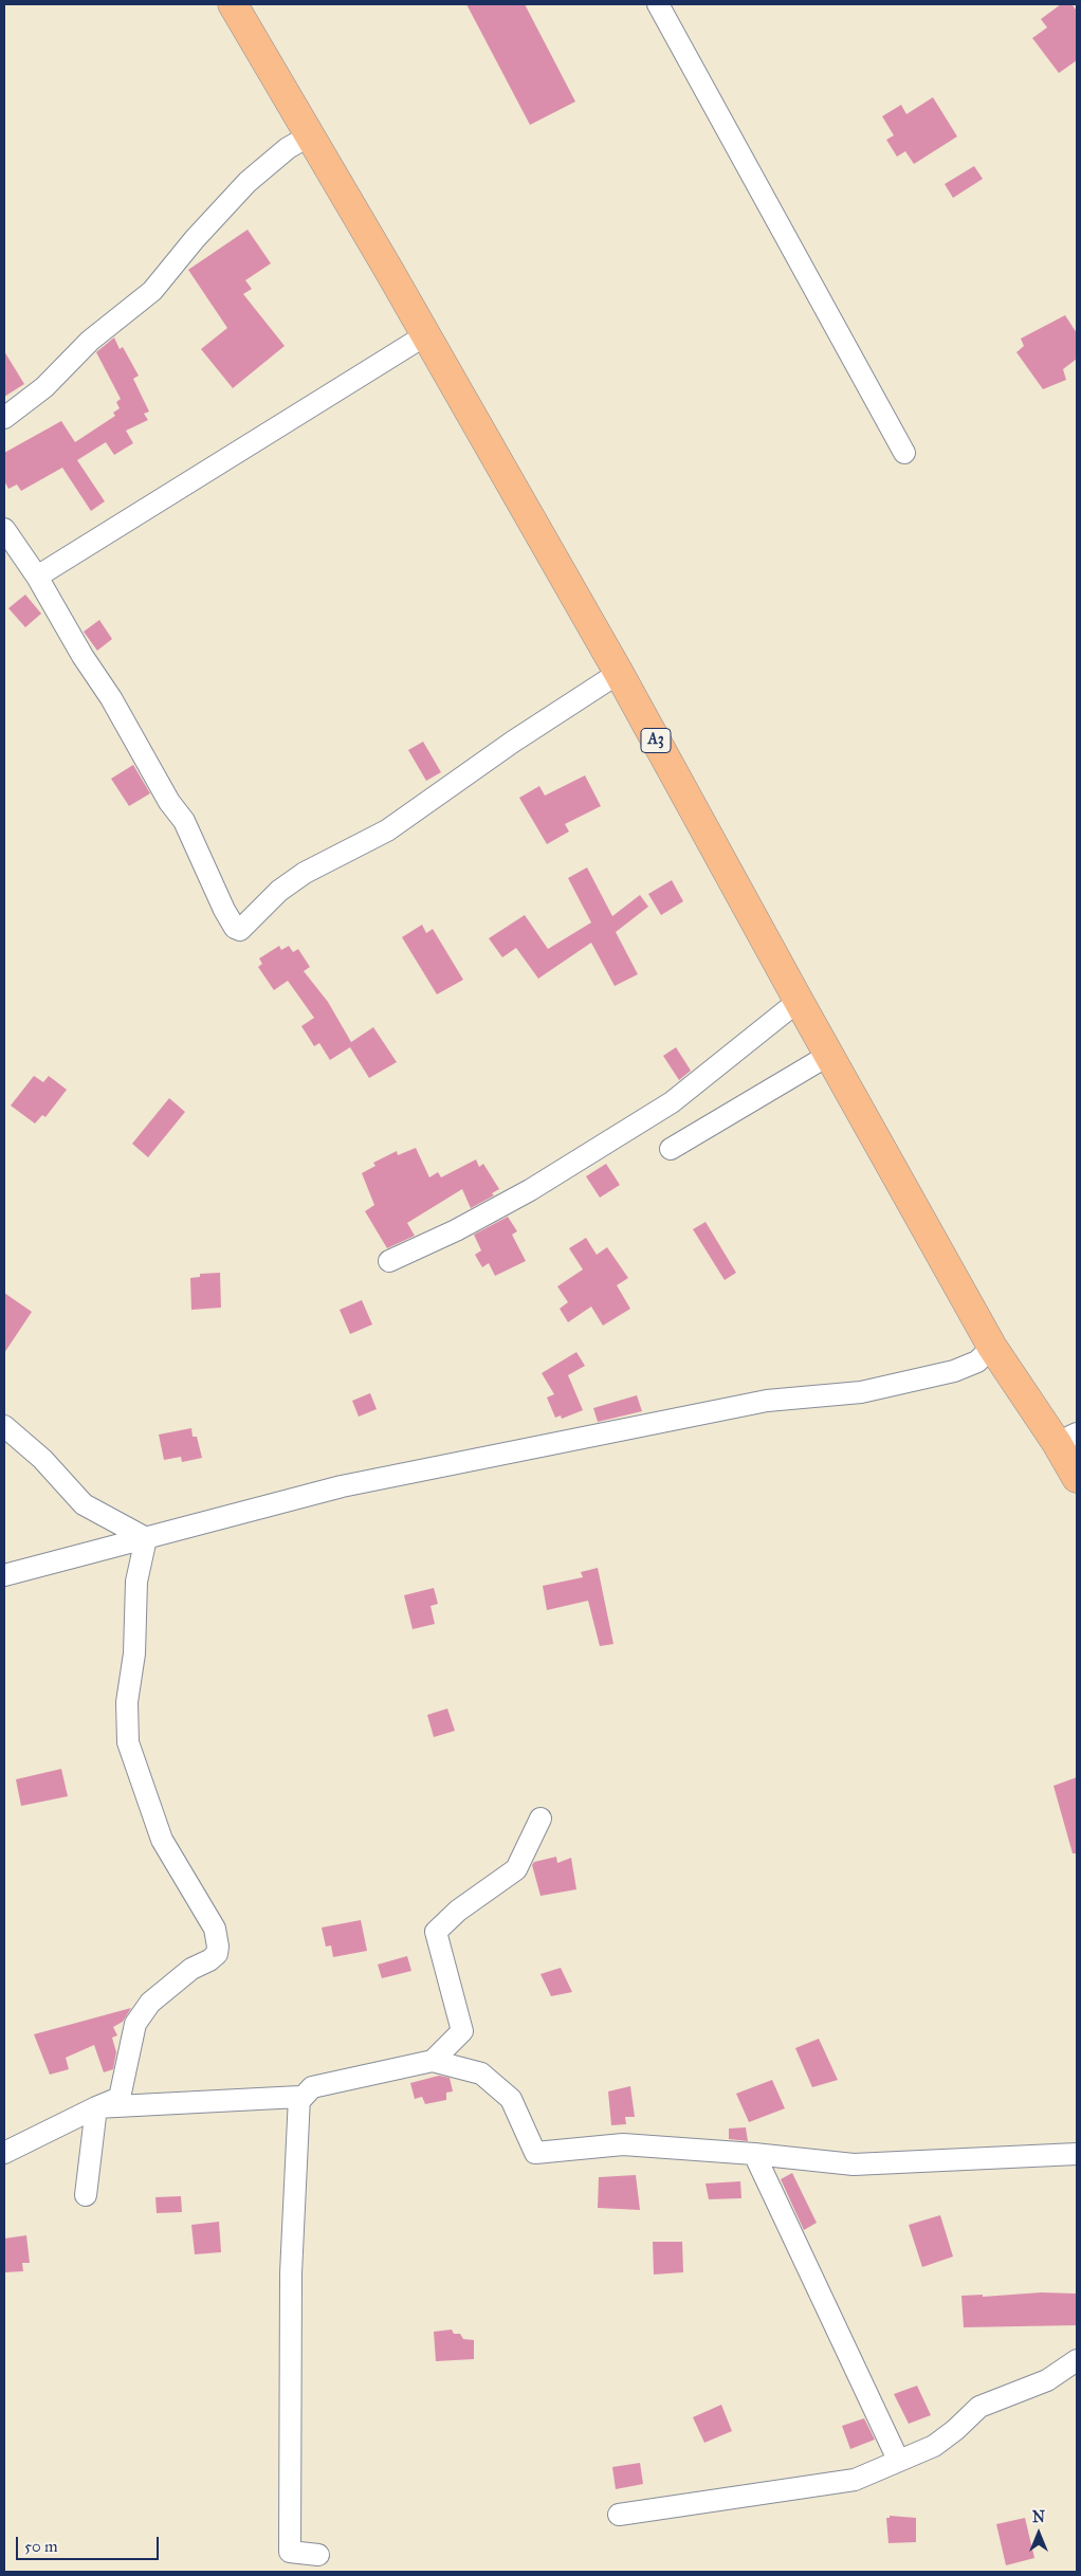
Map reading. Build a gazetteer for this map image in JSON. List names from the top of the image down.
{
  "streets": {
    "highway": ["A3"]
  },
  "scale_bar": "50 m",
  "north": "top"
}
